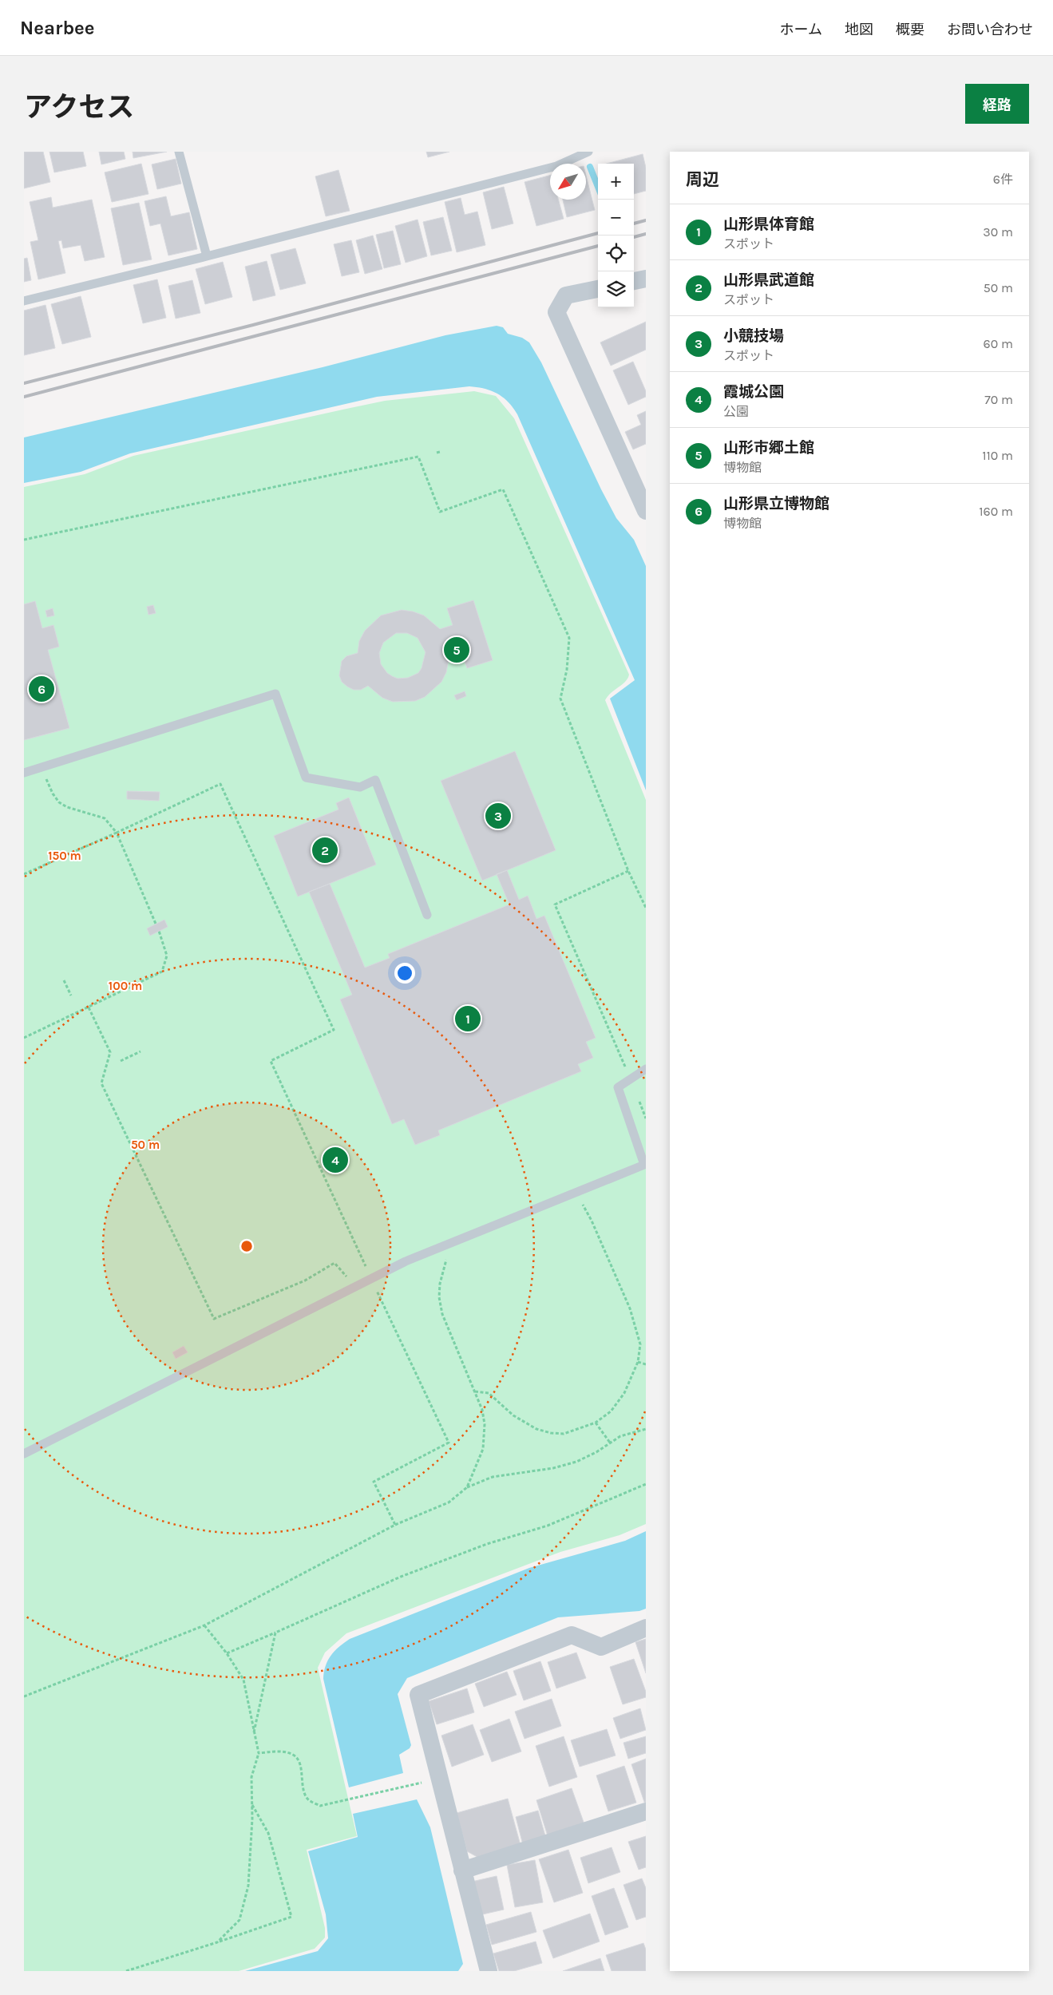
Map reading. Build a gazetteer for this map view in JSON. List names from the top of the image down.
{
  "north": "bottom left",
  "page": {
    "header": "Nearbee",
    "nav": [
      "ホーム",
      "地図",
      "概要",
      "お問い合わせ"
    ],
    "title": "アクセス",
    "buttons": "経路",
    "heading": ["周辺", "6件"],
    "map_buttons": ["+", "−"],
    "list": [
      {
        "mark": "1",
        "name": "山形県体育館",
        "note": "スポット",
        "value": "30 m"
      },
      {
        "mark": "2",
        "name": "山形県武道館",
        "note": "スポット",
        "value": "50 m"
      },
      {
        "mark": "3",
        "name": "小競技場",
        "note": "スポット",
        "value": "60 m"
      },
      {
        "mark": "4",
        "name": "霞城公園",
        "note": "公園",
        "value": "70 m"
      },
      {
        "mark": "5",
        "name": "山形市郷土館",
        "note": "博物館",
        "value": "110 m"
      },
      {
        "mark": "6",
        "name": "山形県立博物館",
        "note": "博物館",
        "value": "160 m"
      }
    ],
    "pins": [
      "5",
      "6",
      "3",
      "2",
      "1",
      "4"
    ]
  },
  "rings": ["150 m", "100 m", "50 m"]
}
